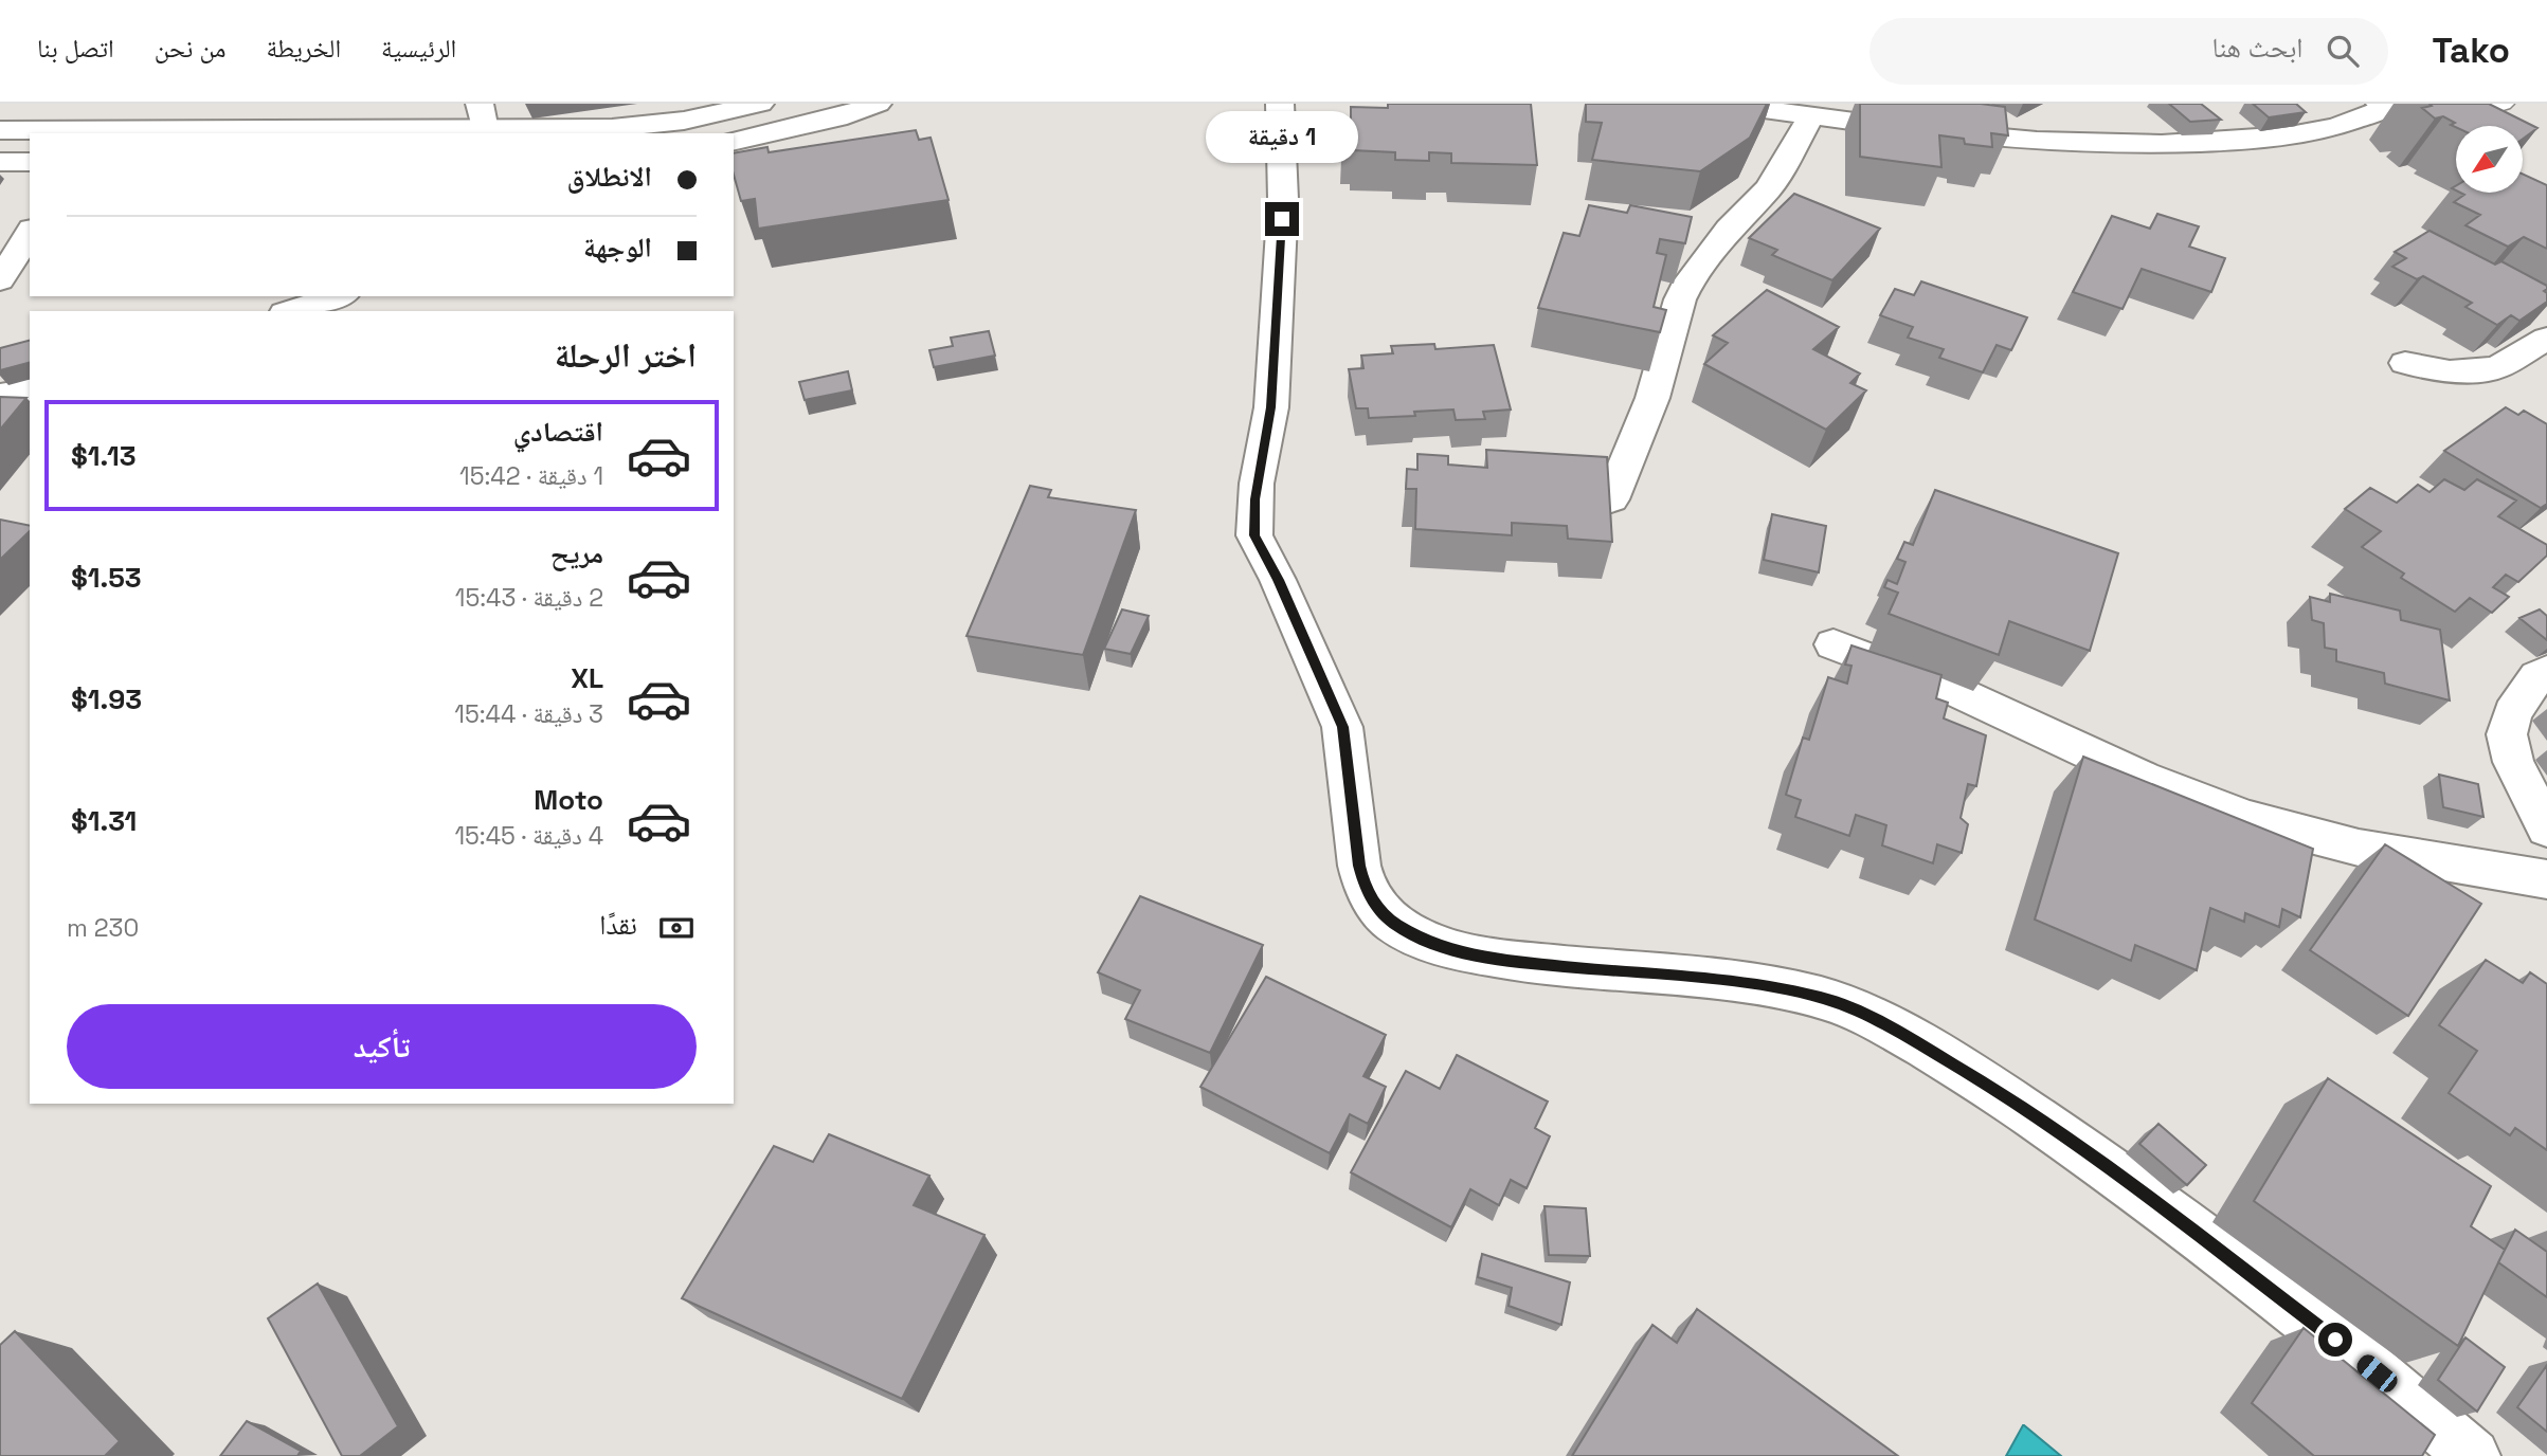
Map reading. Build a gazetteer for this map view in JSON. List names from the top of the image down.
{
  "north": "bottom left",
  "page": {
    "header": "Tako",
    "search": "ابحث هنا",
    "nav": [
      "الرئيسية",
      "الخريطة",
      "من نحن",
      "اتصل بنا"
    ],
    "bubble": "1 دقيقة",
    "banner": ["الانطلاق", "الوجهة"],
    "heading": "اختر الرحلة",
    "list": [
      {
        "name": "اقتصادي",
        "note": "1 دقيقة · 15:42",
        "value": "$1.13"
      },
      {
        "name": "مريح",
        "note": "2 دقيقة · 15:43",
        "value": "$1.53"
      },
      {
        "name": "XL",
        "note": "3 دقيقة · 15:44",
        "value": "$1.93"
      },
      {
        "name": "Moto",
        "note": "4 دقيقة · 15:45",
        "value": "$1.31"
      }
    ],
    "pay": ["نقدًا", "230 m"],
    "buttons": "تأكيد"
  }
}
